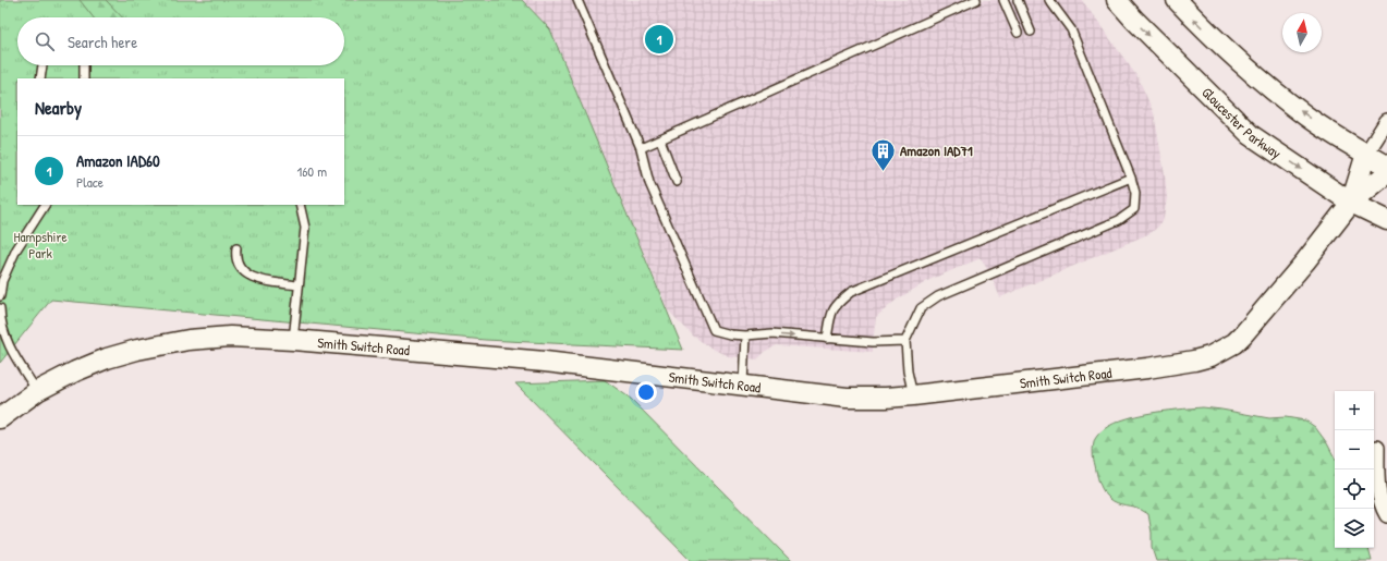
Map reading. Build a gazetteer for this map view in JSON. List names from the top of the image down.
{
  "streets": {
    "street": ["Gloucester Parkway", "Smith Switch Road"]
  },
  "crossings": [
    ["Gloucester Parkway", "Smith Switch Road"]
  ],
  "parks": ["Hampshire Park"],
  "places": {
    "building": ["Amazon IAD71"]
  },
  "north": "top",
  "page": {
    "search": "Search here",
    "pins": "1",
    "heading": "Nearby",
    "list": [
      {
        "mark": "1",
        "name": "Amazon IAD60",
        "note": "Place",
        "value": "160 m"
      }
    ],
    "map_buttons": ["+", "−"]
  }
}
